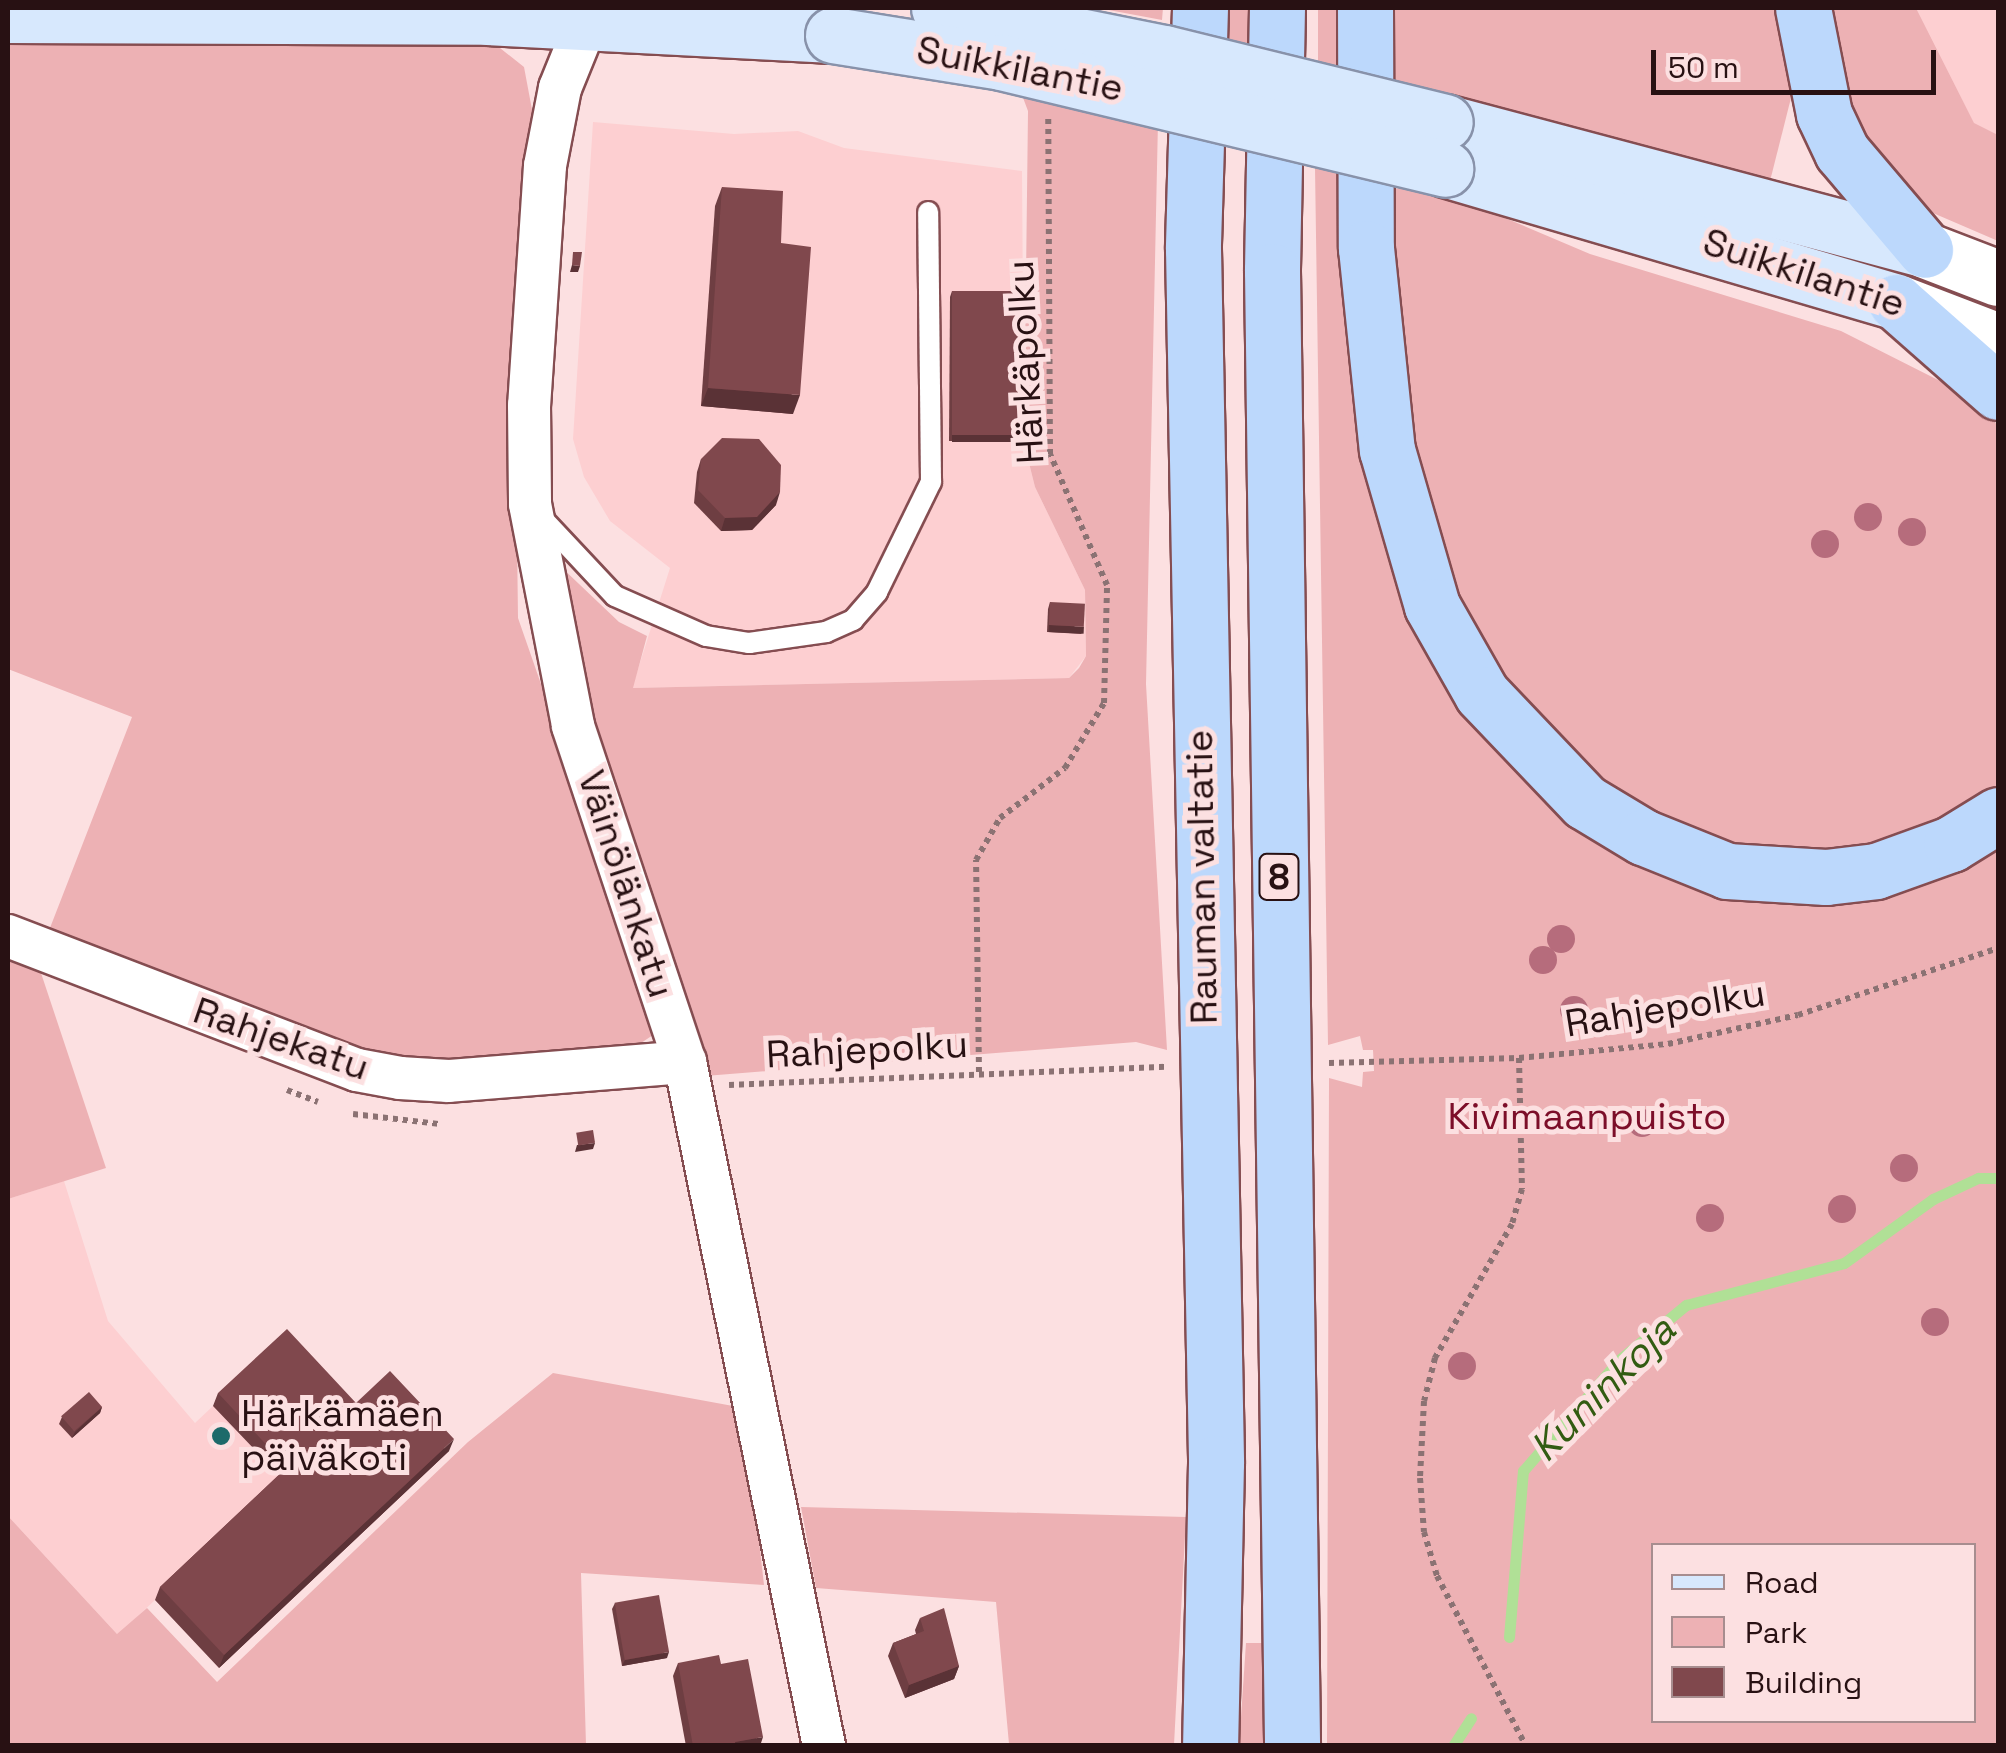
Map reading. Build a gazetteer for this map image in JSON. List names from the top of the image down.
{
  "streets": {
    "highway": ["Rauman valtatie", "8"],
    "main road": ["Suikkilantie"],
    "street": ["Väinölänkatu", "Rahjekatu"],
    "path": ["Härkäpolku", "Rahjepolku"]
  },
  "crossings": [
    ["Suikkilantie", "Väinölänkatu"],
    ["Härkäpolku", "Rahjepolku"],
    ["Väinölänkatu", "Rahjepolku"],
    ["Väinölänkatu", "Rahjekatu"],
    ["Rahjepolku", "Rahjekatu"]
  ],
  "water": ["Kuninkoja"],
  "parks": ["Kivimaanpuisto"],
  "places": ["Härkämäen päiväkoti"],
  "legend": ["Road", "Park", "Building"],
  "scale_bar": "50 m"
}
